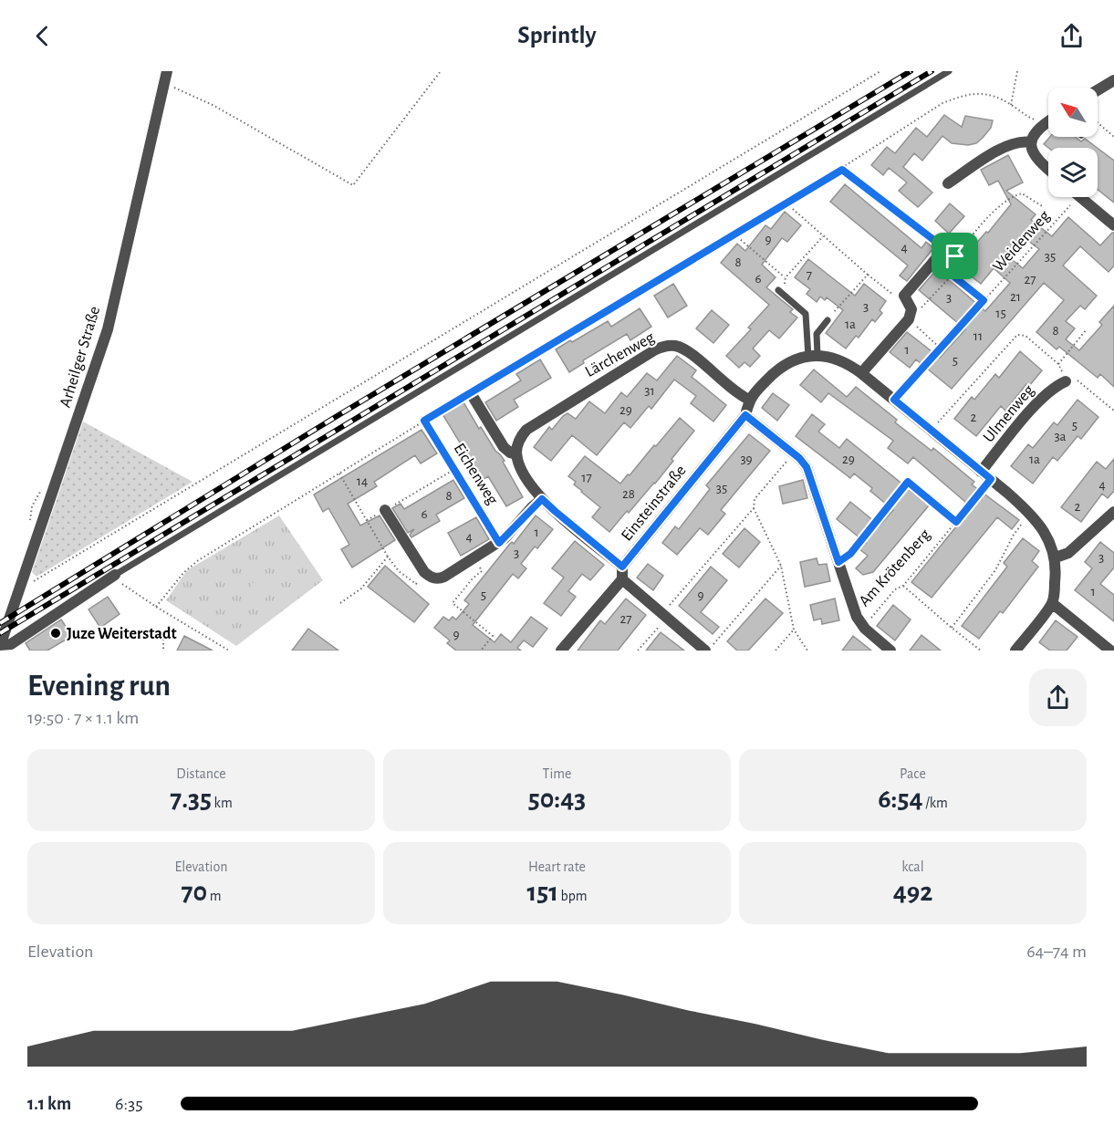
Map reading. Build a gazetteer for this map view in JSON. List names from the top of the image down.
{
  "streets": {
    "street": [
      "Lärchenweg",
      "Arheilger Straße",
      "Ulmenweg",
      "Einsteinstraße"
    ],
    "path": ["Weidenweg", "Eichenweg", "Am Krötenberg"]
  },
  "crossings": [
    ["Lärchenweg", "Einsteinstraße"]
  ],
  "places": ["Juze Weiterstadt"],
  "house_numbers": [
    "9",
    "4",
    "35",
    "8",
    "7",
    "6",
    "27",
    "21",
    "3",
    "3",
    "15",
    "1a",
    "8",
    "11",
    "1",
    "5",
    "31",
    "29",
    "2",
    "5",
    "3a",
    "39",
    "29",
    "1a",
    "17",
    "14",
    "4",
    "35",
    "28",
    "8",
    "2",
    "6",
    "1",
    "4",
    "3",
    "3",
    "1",
    "5",
    "9",
    "27",
    "9"
  ],
  "north": "top left",
  "page": {
    "header": "Sprintly",
    "heading": ["Evening run", "19:50 · 7 × 1.1 km"],
    "stats": [
      ["Distance", "7.35 km"],
      ["Time", "50:43"],
      ["Pace", "6:54 /km"],
      ["Elevation", "70 m"],
      ["Heart rate", "151 bpm"],
      ["kcal", "492"]
    ],
    "chart": ["Elevation", "64–74 m"],
    "list": [
      {
        "name": "1.1 km",
        "note": "6:35"
      }
    ]
  }
}
